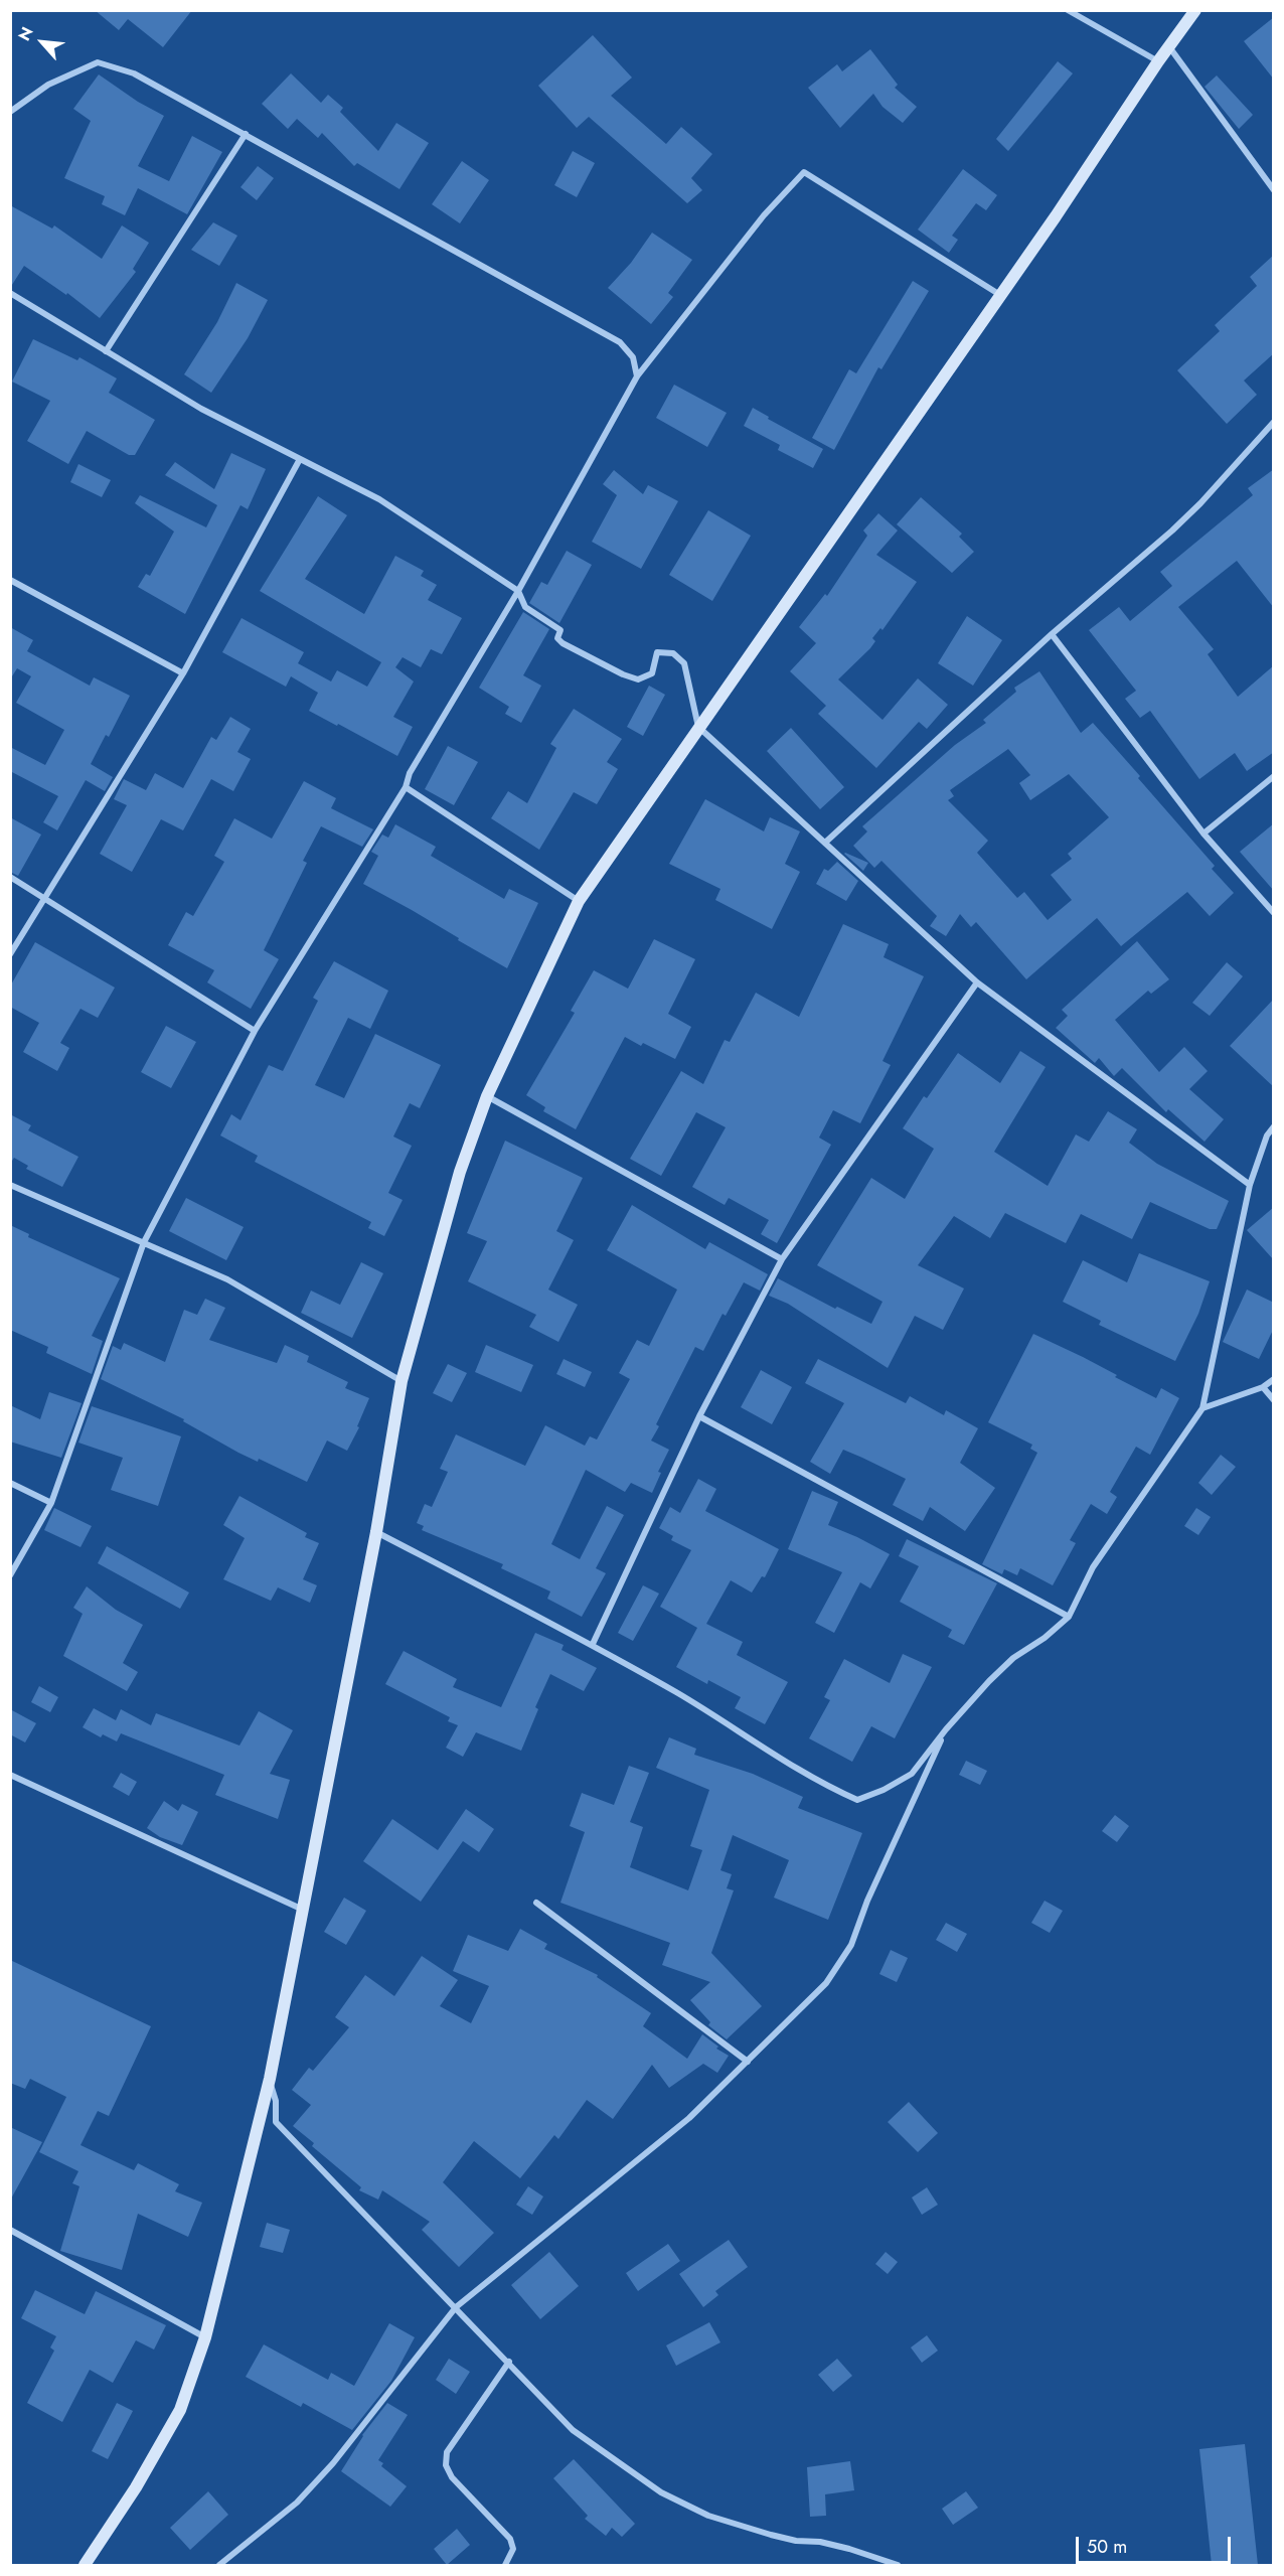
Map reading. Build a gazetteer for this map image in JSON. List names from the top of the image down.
{
  "scale_bar": "50 m",
  "north": "top left"
}
